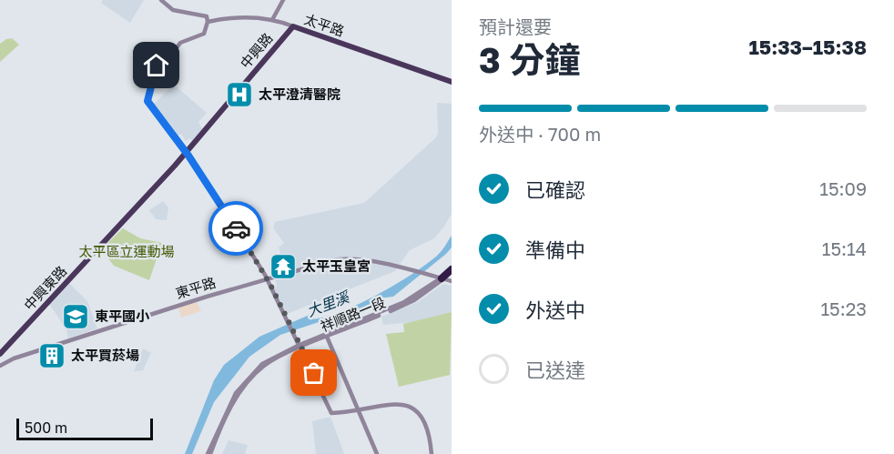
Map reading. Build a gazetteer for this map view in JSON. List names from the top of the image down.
{
  "streets": {
    "main road": ["太平路", "中興路", "中興東路"],
    "street": ["東平路", "祥順路一段"]
  },
  "crossings": [
    ["太平路", "中興路"],
    ["中興路", "中興東路"],
    ["東平路", "祥順路一段"]
  ],
  "water": ["大里溪"],
  "parks": ["太平區立運動場"],
  "places": {
    "hospital": ["太平澄清醫院"],
    "temple": ["太平玉皇宮"],
    "school or university": ["東平國小"],
    "building": ["太平買菸場"]
  },
  "scale_bar": "500 m",
  "page": {
    "heading": ["3 分鐘", "預計還要", "15:33–15:38"],
    "bar": "外送中 · 700 m",
    "list": [
      ["已確認", "15:09"],
      ["準備中", "15:14"],
      ["外送中", "15:23"],
      "已送達"
    ],
    "scale": "500 m"
  }
}
